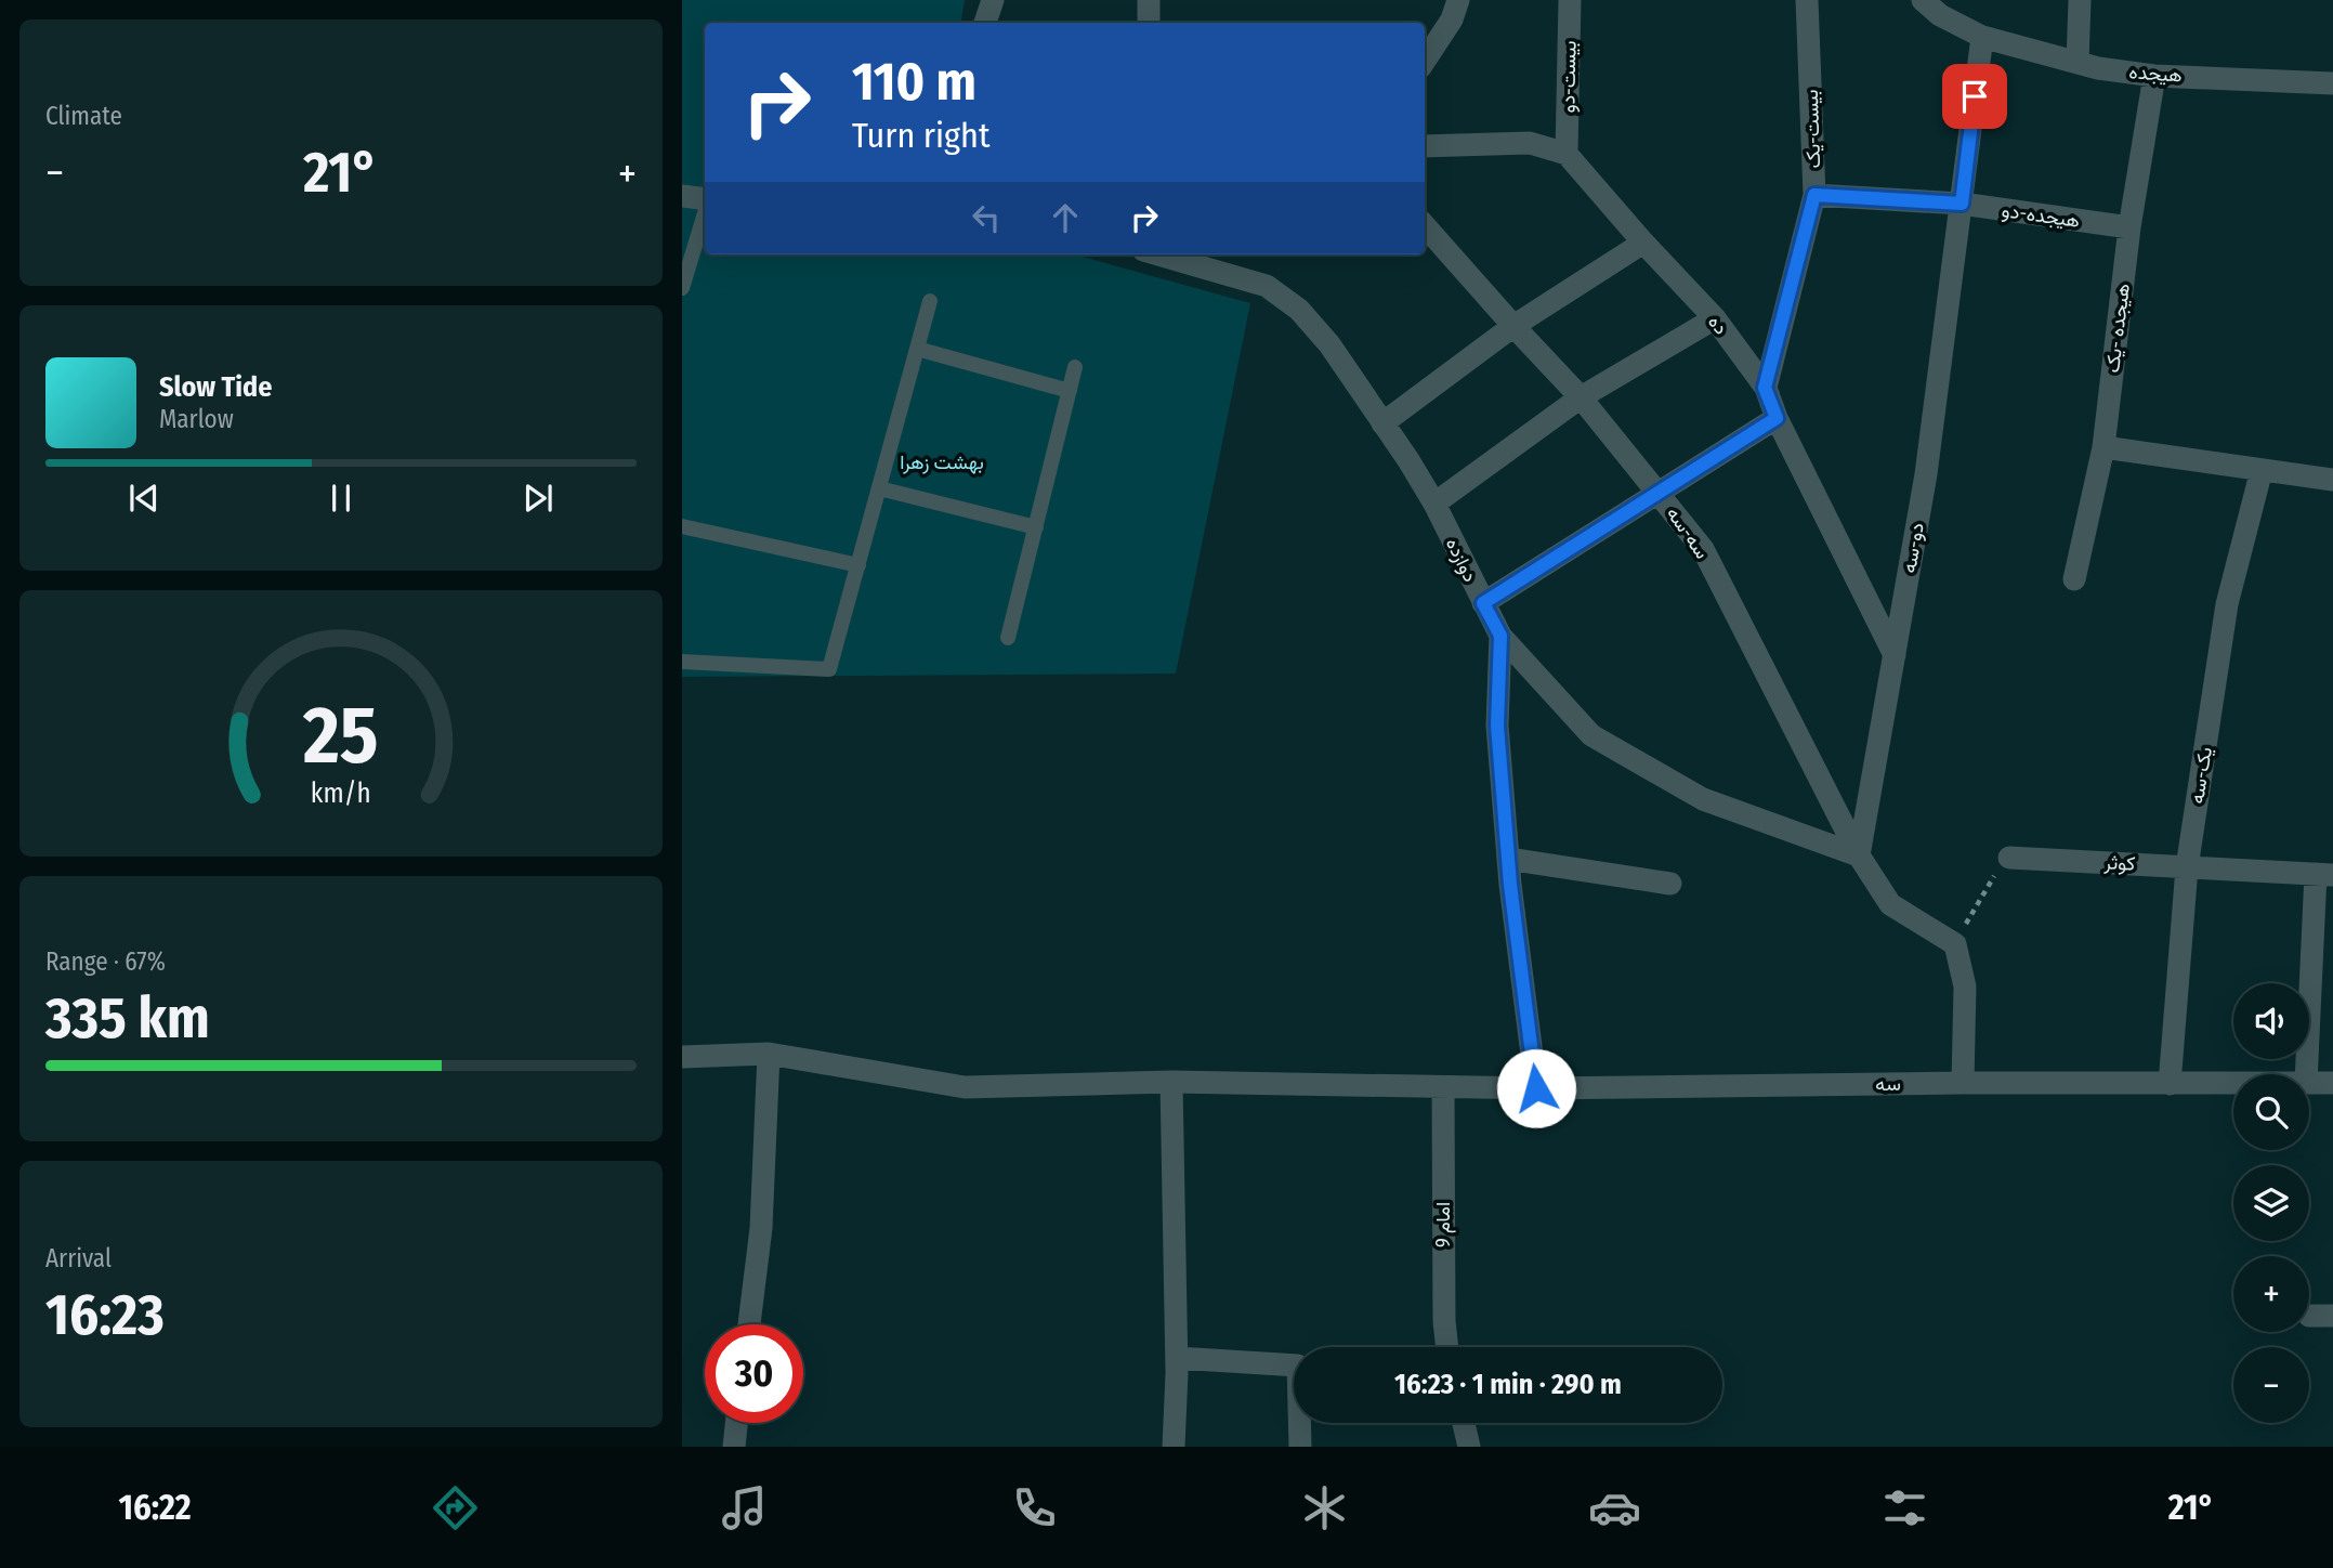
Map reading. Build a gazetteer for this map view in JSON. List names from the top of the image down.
{
  "streets": {
    "street": [
      "هیجده",
      "بیست-دو",
      "بیست-یک",
      "هیجده-دو",
      "ده",
      "هیجده -یک",
      "سه-سه",
      "دو-سه",
      "دوازده",
      "یک-سه",
      "کوثر",
      "سه",
      "امام 9"
    ]
  },
  "crossings": [
    ["هیجده", "هیجده -یک"],
    ["هیجده", "دو-سه"],
    ["بیست-دو", "ده"],
    ["بیست-یک", "هیجده-دو"],
    ["بیست-یک", "ده"],
    ["هیجده-دو", "هیجده -یک"],
    ["هیجده-دو", "دو-سه"],
    ["ده", "دو-سه"],
    ["سه-سه", "دو-سه"],
    ["سه-سه", "دوازده"],
    ["دو-سه", "دوازده"],
    ["یک-سه", "کوثر"],
    ["یک-سه", "سه"],
    ["سه", "امام 9"]
  ],
  "parks": ["بهشت زهرا"],
  "page": {
    "tile": [
      "Climate",
      ["Range · 67%", "335 km"],
      ["Arrival", "16:23"]
    ],
    "turn": ["110 m", "Turn right"],
    "heat": ["−", "21°", "+"],
    "song": ["Slow Tide", "Marlow"],
    "map_buttons": ["+", "−"],
    "limit": "30",
    "trip": "16:23 · 1 min · 290 m",
    "tabs": ["16:22", "21°"],
    "gauge": ["25", "km/h"]
  }
}
